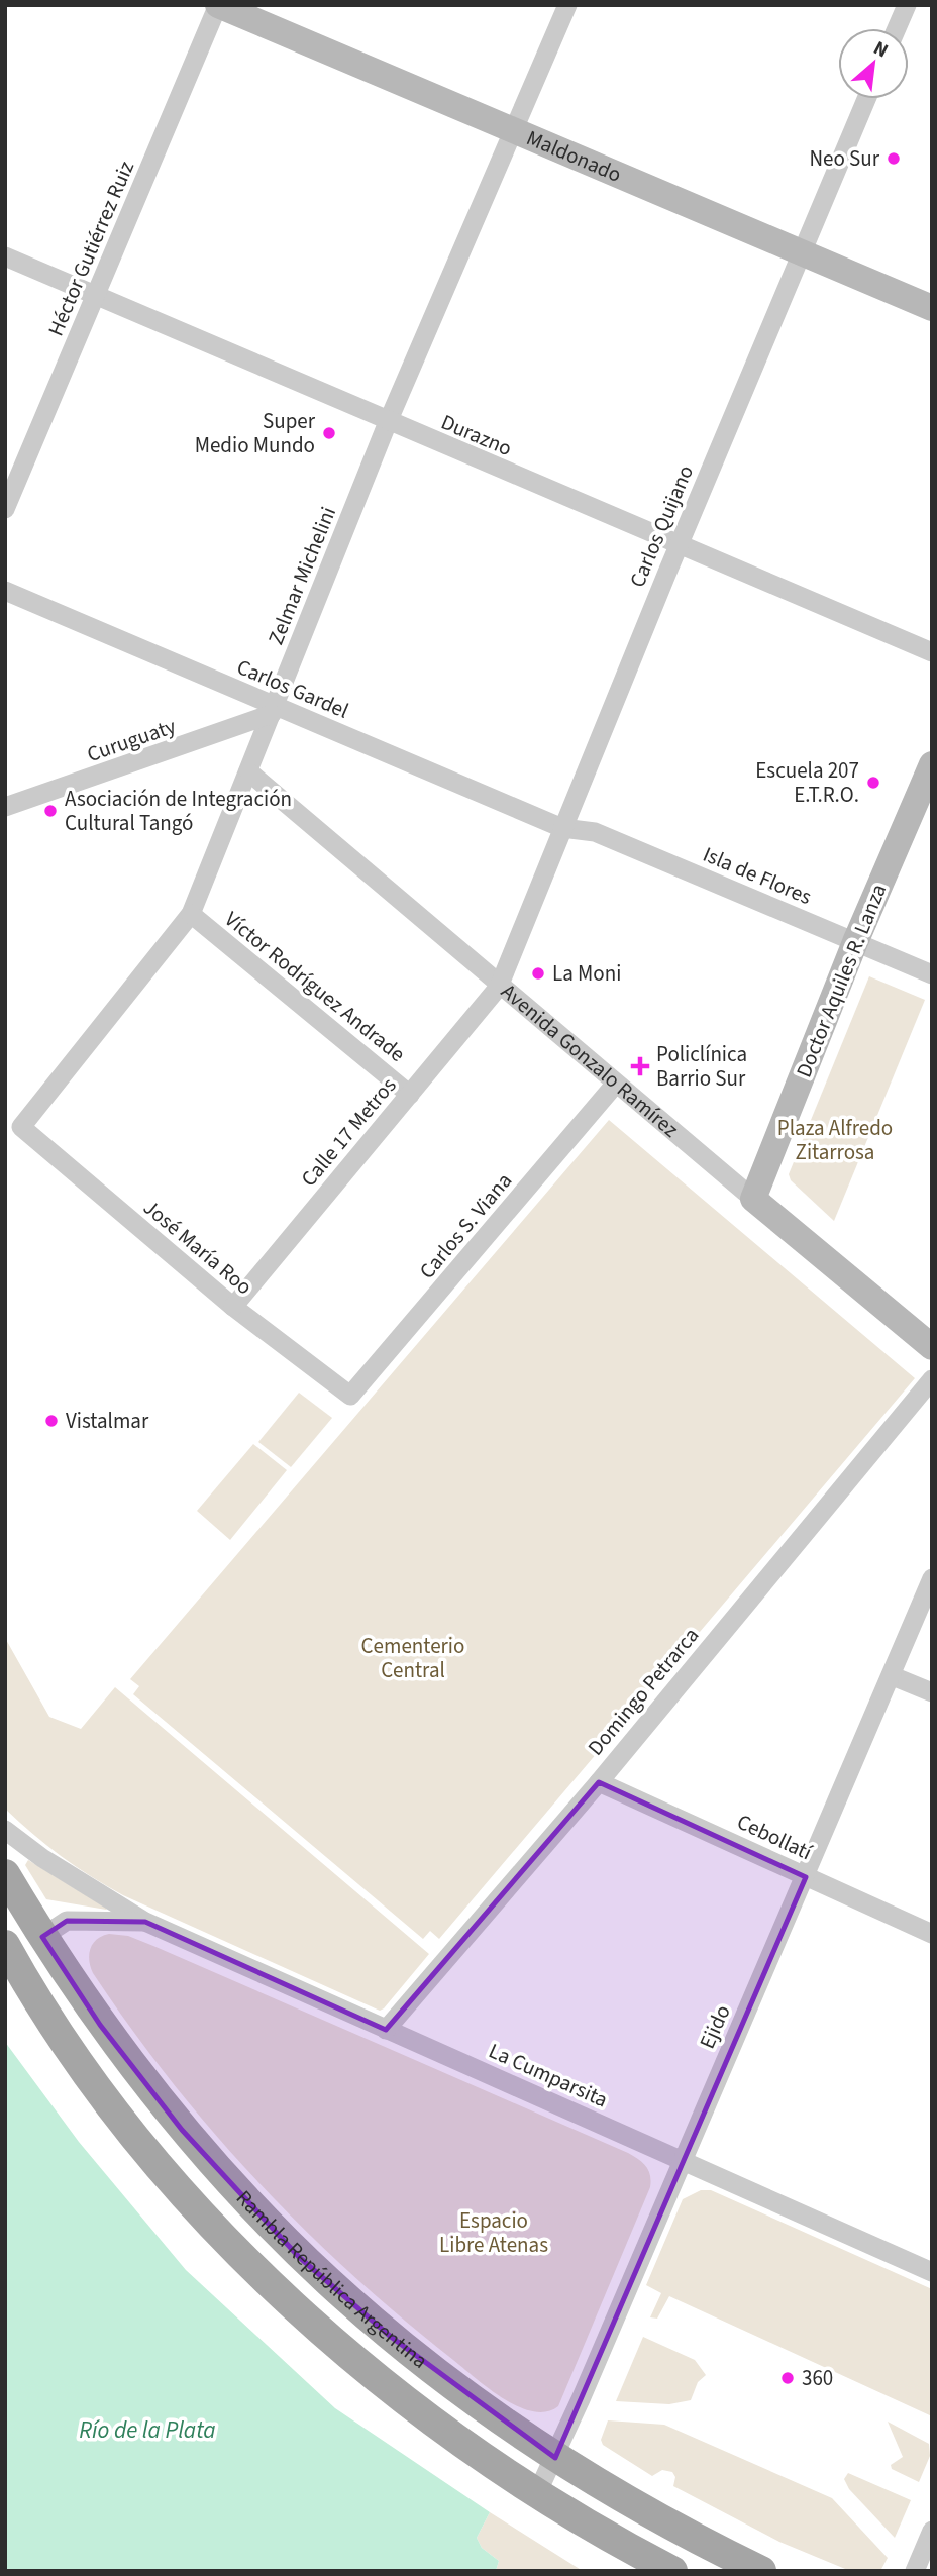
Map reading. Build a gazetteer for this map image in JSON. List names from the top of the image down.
{
  "streets": {
    "main road": ["Rambla República Argentina"],
    "street": [
      "Maldonado",
      "Héctor Gutiérrez Ruiz",
      "Durazno",
      "Carlos Quijano",
      "Zelmar Michelini",
      "Carlos Gardel",
      "Curuguaty",
      "Isla de Flores",
      "Doctor Aquiles R. Lanza",
      "Víctor Rodríguez Andrade",
      "Avenida Gonzalo Ramírez",
      "Calle 17 Metros",
      "Carlos S. Viana",
      "José María Roo",
      "Domingo Petrarca",
      "Cebollatí",
      "Ejido",
      "La Cumparsita"
    ]
  },
  "crossings": [
    ["Maldonado", "Héctor Gutiérrez Ruiz"],
    ["Maldonado", "Carlos Quijano"],
    ["Maldonado", "Zelmar Michelini"],
    ["Héctor Gutiérrez Ruiz", "Durazno"],
    ["Durazno", "Carlos Quijano"],
    ["Durazno", "Zelmar Michelini"],
    ["Carlos Quijano", "Carlos Gardel"],
    ["Carlos Quijano", "Isla de Flores"],
    ["Carlos Quijano", "Avenida Gonzalo Ramírez"],
    ["Carlos Quijano", "Calle 17 Metros"],
    ["Zelmar Michelini", "Carlos Gardel"],
    ["Zelmar Michelini", "Curuguaty"],
    ["Zelmar Michelini", "Víctor Rodríguez Andrade"],
    ["Zelmar Michelini", "Avenida Gonzalo Ramírez"],
    ["Zelmar Michelini", "José María Roo"],
    ["Carlos Gardel", "Curuguaty"],
    ["Carlos Gardel", "Isla de Flores"],
    ["Isla de Flores", "Doctor Aquiles R. Lanza"],
    ["Doctor Aquiles R. Lanza", "Avenida Gonzalo Ramírez"],
    ["Víctor Rodríguez Andrade", "Calle 17 Metros"],
    ["Avenida Gonzalo Ramírez", "Calle 17 Metros"],
    ["Avenida Gonzalo Ramírez", "Carlos S. Viana"],
    ["Calle 17 Metros", "José María Roo"],
    ["Carlos S. Viana", "José María Roo"],
    ["Domingo Petrarca", "Cebollatí"],
    ["Domingo Petrarca", "La Cumparsita"],
    ["Cebollatí", "Ejido"],
    ["Ejido", "La Cumparsita"],
    ["Ejido", "Rambla República Argentina"],
    ["La Cumparsita", "Rambla República Argentina"]
  ],
  "water": ["Río de la Plata"],
  "parks": ["Plaza Alfredo Zitarrosa", "Cementerio Central", "Espacio Libre Atenas"],
  "places": {
    "other": [
      "Neo Sur",
      "Super Medio Mundo",
      "Escuela 207 E.T.R.O.",
      "Asociación de Integración Cultural Tangó",
      "La Moni",
      "Vistalmar",
      "360"
    ],
    "health": ["Policlínica Barrio Sur"]
  },
  "north": "top right"
}
